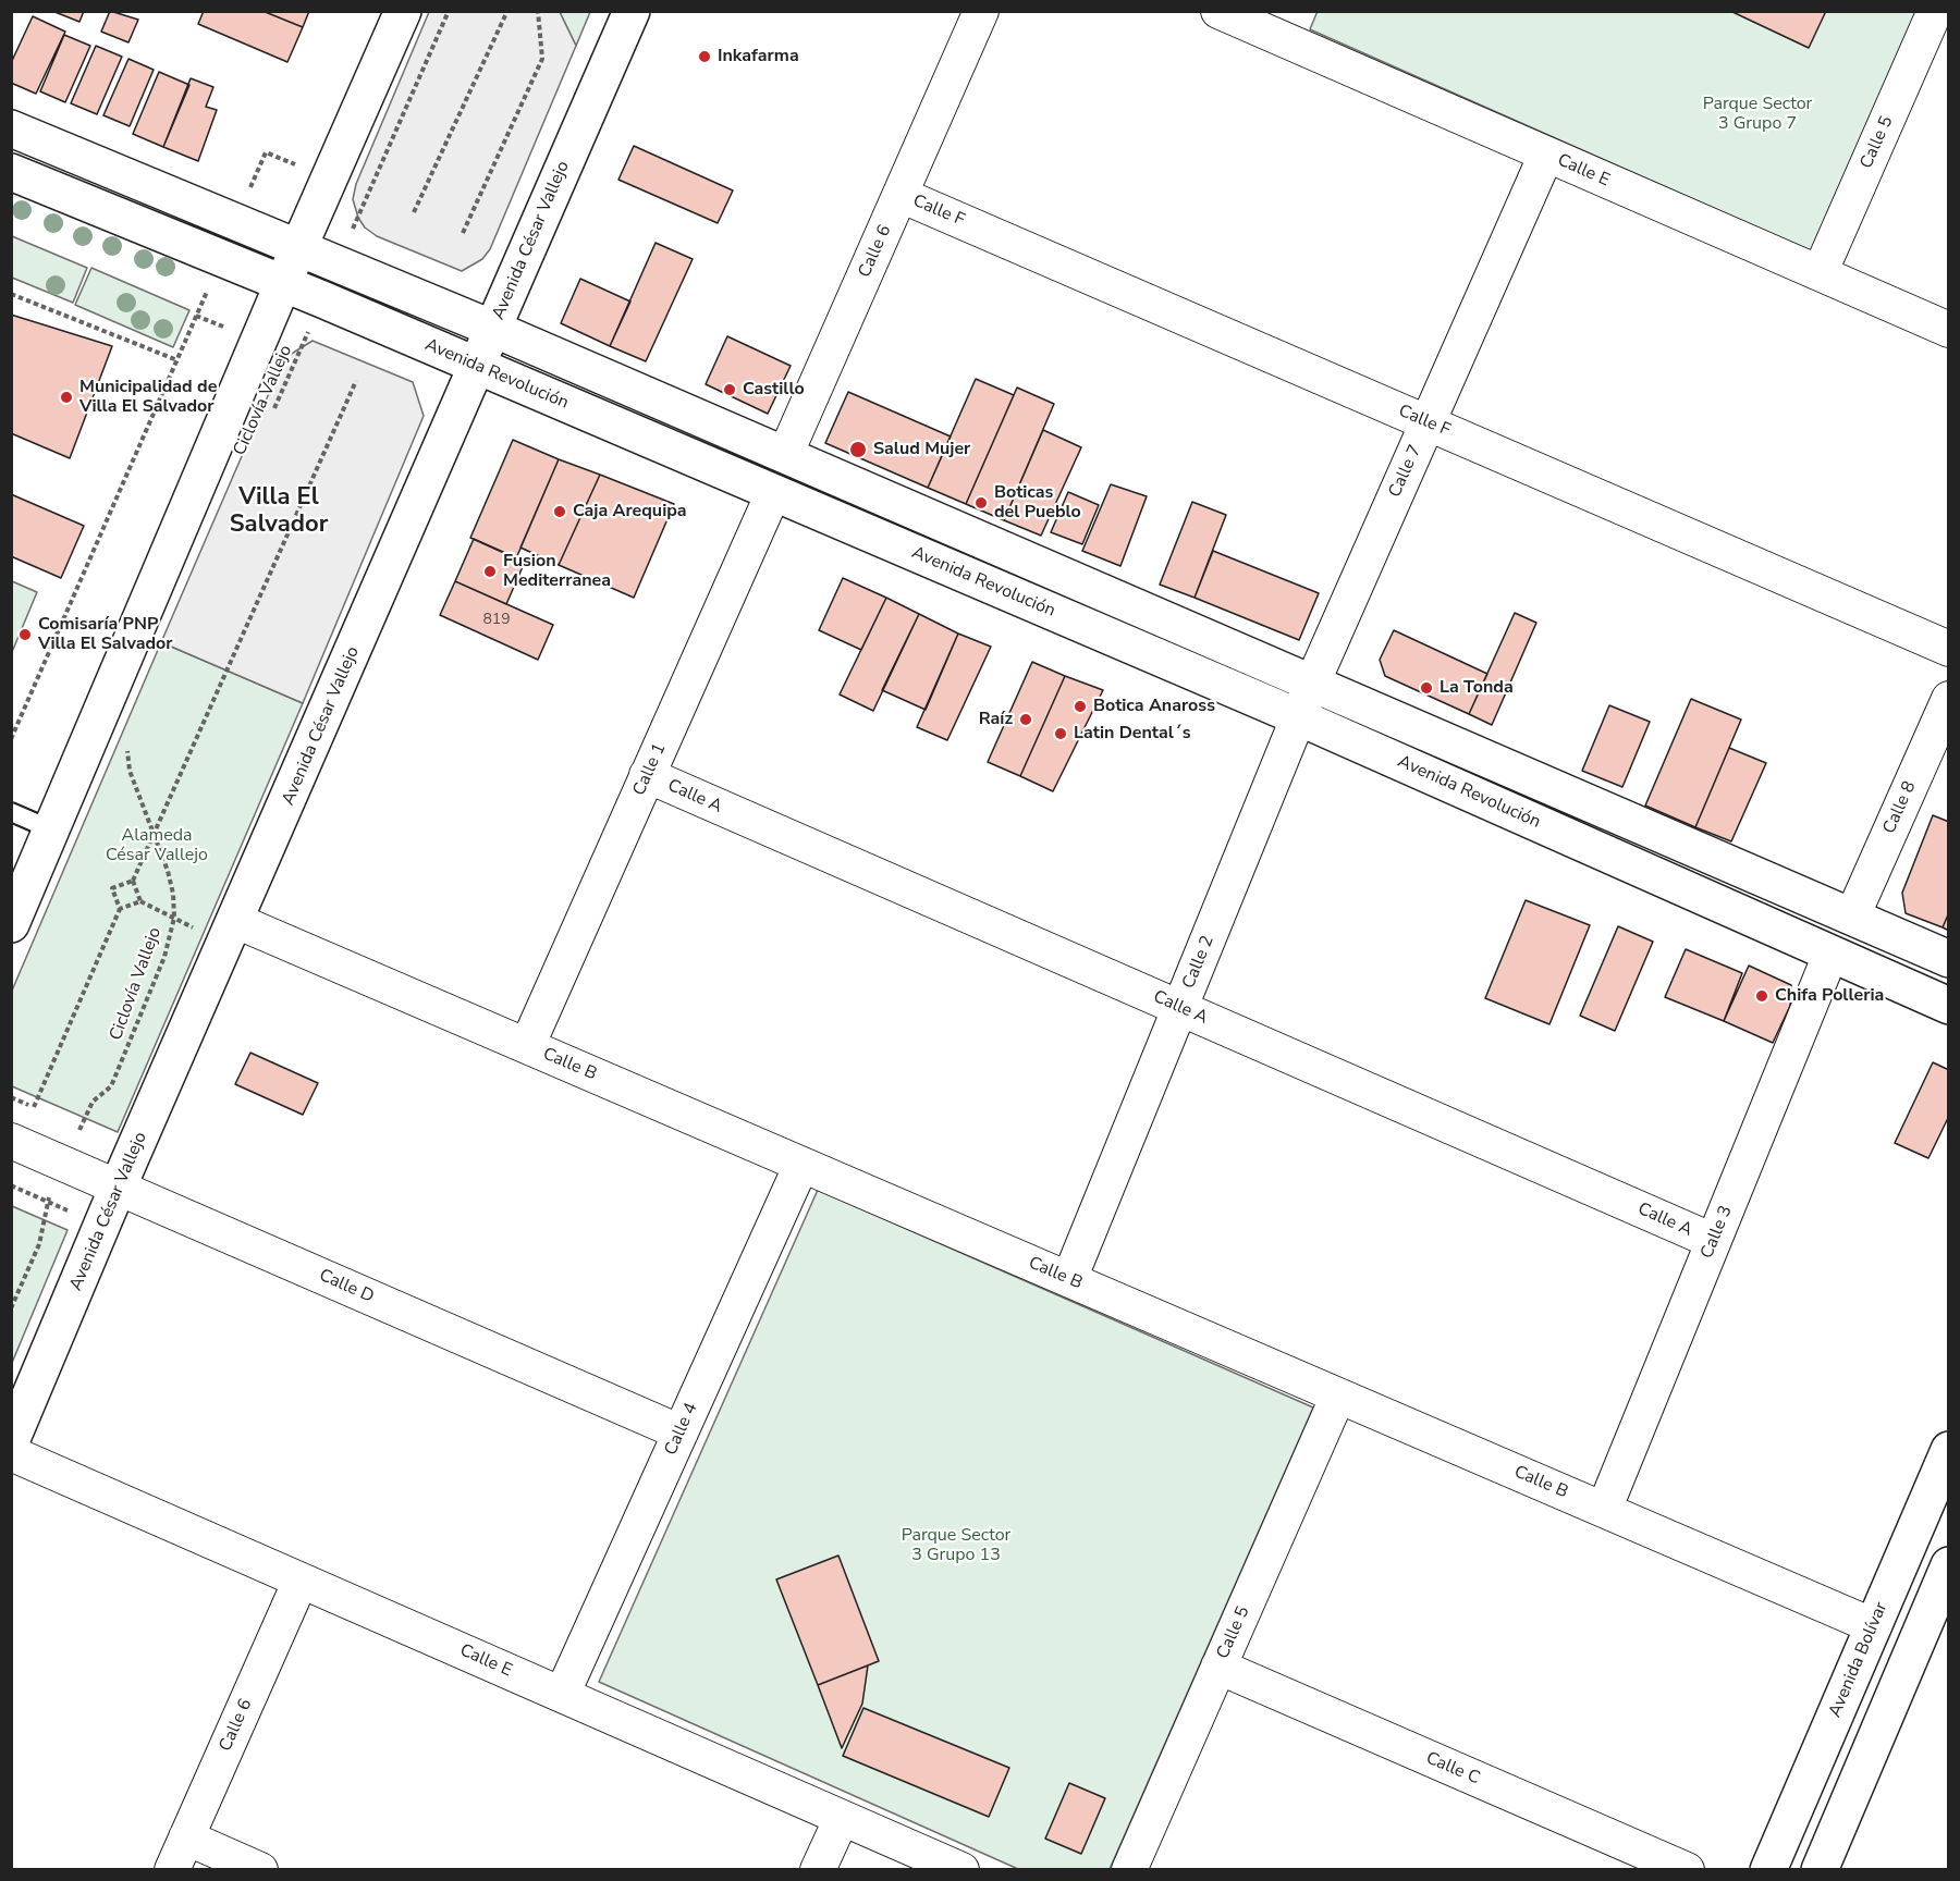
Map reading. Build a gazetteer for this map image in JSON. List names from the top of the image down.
{
  "streets": {
    "street": [
      "Calle 5",
      "Calle E",
      "Calle F",
      "Avenida César Vallejo",
      "Calle 6",
      "Avenida Revolución",
      "Calle 7",
      "Calle 1",
      "Calle A",
      "Calle 8",
      "Calle 2",
      "Calle B",
      "Calle 3",
      "Calle D",
      "Calle 4",
      "Avenida Bolívar",
      "Calle C"
    ],
    "path": ["Ciclovía Vallejo"]
  },
  "crossings": [
    ["Calle 5", "Calle E"],
    ["Calle 5", "Calle B"],
    ["Calle 5", "Calle C"],
    ["Calle E", "Calle 6"],
    ["Calle E", "Calle 7"],
    ["Calle E", "Calle 4"],
    ["Calle F", "Calle 6"],
    ["Calle F", "Calle 7"],
    ["Avenida César Vallejo", "Avenida Revolución"],
    ["Avenida César Vallejo", "Calle B"],
    ["Avenida César Vallejo", "Calle D"],
    ["Calle 6", "Avenida Revolución"],
    ["Avenida Revolución", "Ciclovía Vallejo"],
    ["Avenida Revolución", "Calle 7"],
    ["Avenida Revolución", "Calle 1"],
    ["Avenida Revolución", "Calle 8"],
    ["Avenida Revolución", "Calle 2"],
    ["Avenida Revolución", "Calle 3"],
    ["Ciclovía Vallejo", "Calle D"],
    ["Calle 7", "Calle 2"],
    ["Calle 1", "Calle A"],
    ["Calle 1", "Calle B"],
    ["Calle A", "Calle 2"],
    ["Calle A", "Calle 3"],
    ["Calle 2", "Calle B"],
    ["Calle B", "Calle 3"],
    ["Calle B", "Calle 4"],
    ["Calle B", "Avenida Bolívar"],
    ["Calle D", "Calle 4"]
  ],
  "districts": ["Villa El Salvador"],
  "parks": ["Parque Sector 3 Grupo 7", "Alameda César Vallejo", "Parque Sector 3 Grupo 13"],
  "places": [
    "Inkafarma",
    "Castillo",
    "Municipalidad de Villa El Salvador",
    "Salud Mujer",
    "Boticas del Pueblo",
    "Caja Arequipa",
    "Fusion Mediterranea",
    "Comisaría PNP Villa El Salvador",
    "La Tonda",
    "Botica Anaross",
    "Raíz",
    "Latin Dental´s",
    "Chifa Polleria"
  ],
  "house_numbers": ["819"]
}
